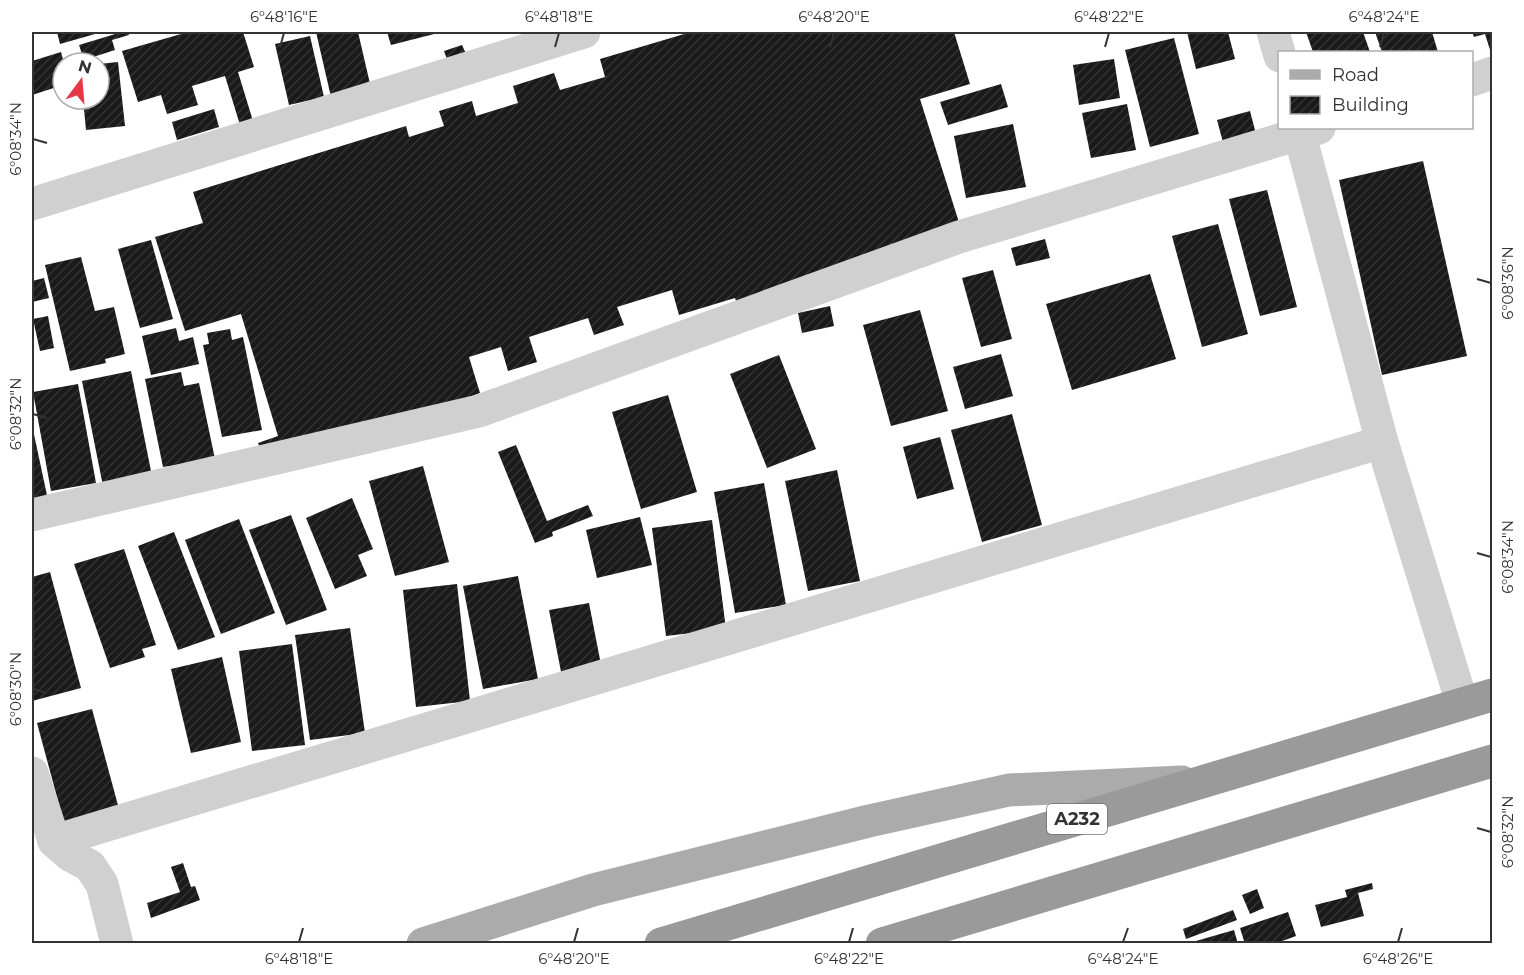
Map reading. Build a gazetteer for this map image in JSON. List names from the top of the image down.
{
  "streets": {
    "highway": ["A232"]
  },
  "legend": ["Road", "Building"],
  "north": "top",
  "coordinates": [
    "6°48'16\"E",
    "6°48'18\"E",
    "6°48'20\"E",
    "6°48'22\"E",
    "6°48'24\"E",
    "6°08'34\"N",
    "6°08'36\"N",
    "6°08'32\"N",
    "6°08'30\"N",
    "6°48'26\"E"
  ]
}
